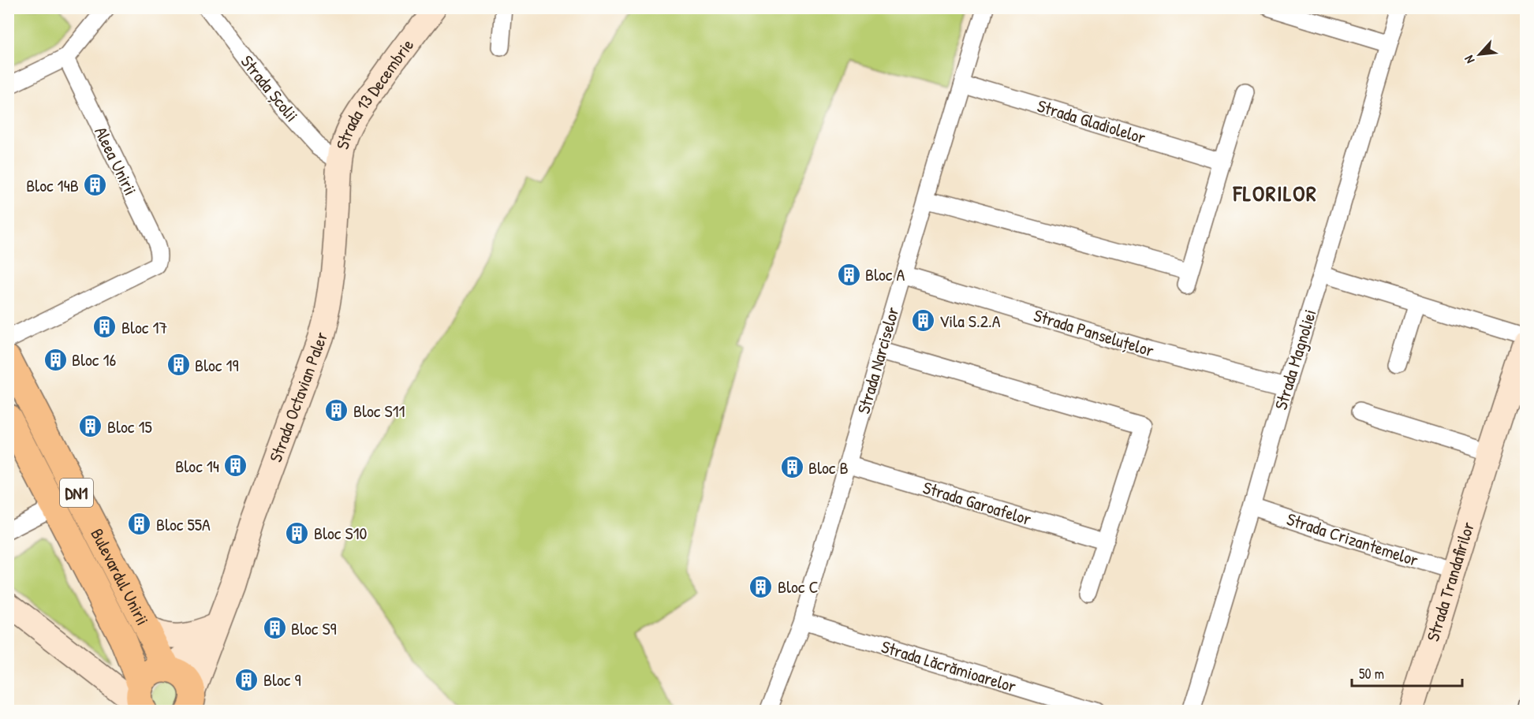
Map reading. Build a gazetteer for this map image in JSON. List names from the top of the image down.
{
  "streets": {
    "main road": [
      "Strada 13 Decembrie",
      "Strada Octavian Paler",
      "DN1",
      "Bulevardul Unirii",
      "Strada Trandafirilor"
    ],
    "street": [
      "Strada Școlii",
      "Strada Gladiolelor",
      "Aleea Unirii",
      "Strada Panseluțelor",
      "Strada Magnoliei",
      "Strada Narciselor",
      "Strada Garoafelor",
      "Strada Crizantemelor",
      "Strada Lăcrămioarelor"
    ]
  },
  "crossings": [
    ["Strada Școlii", "Strada 13 Decembrie"],
    ["Strada Școlii", "Strada Octavian Paler"],
    ["Strada 13 Decembrie", "Strada Octavian Paler"],
    ["Strada Gladiolelor", "Strada Narciselor"],
    ["Strada Panseluțelor", "Strada Magnoliei"],
    ["Strada Panseluțelor", "Strada Narciselor"],
    ["Strada Magnoliei", "Strada Crizantemelor"],
    ["Strada Narciselor", "Strada Garoafelor"],
    ["Strada Narciselor", "Strada Lăcrămioarelor"],
    ["Strada Crizantemelor", "Strada Trandafirilor"]
  ],
  "districts": ["FLORILOR"],
  "places": {
    "building": [
      "Bloc 14B",
      "Bloc A",
      "Vila S.2.A",
      "Bloc 17",
      "Bloc 16",
      "Bloc 19",
      "Bloc S11",
      "Bloc 15",
      "Bloc 14",
      "Bloc B",
      "Bloc 55A",
      "Bloc S10",
      "Bloc C",
      "Bloc S9",
      "Bloc 9"
    ]
  },
  "scale_bar": "50 m",
  "north": "bottom left"
}
